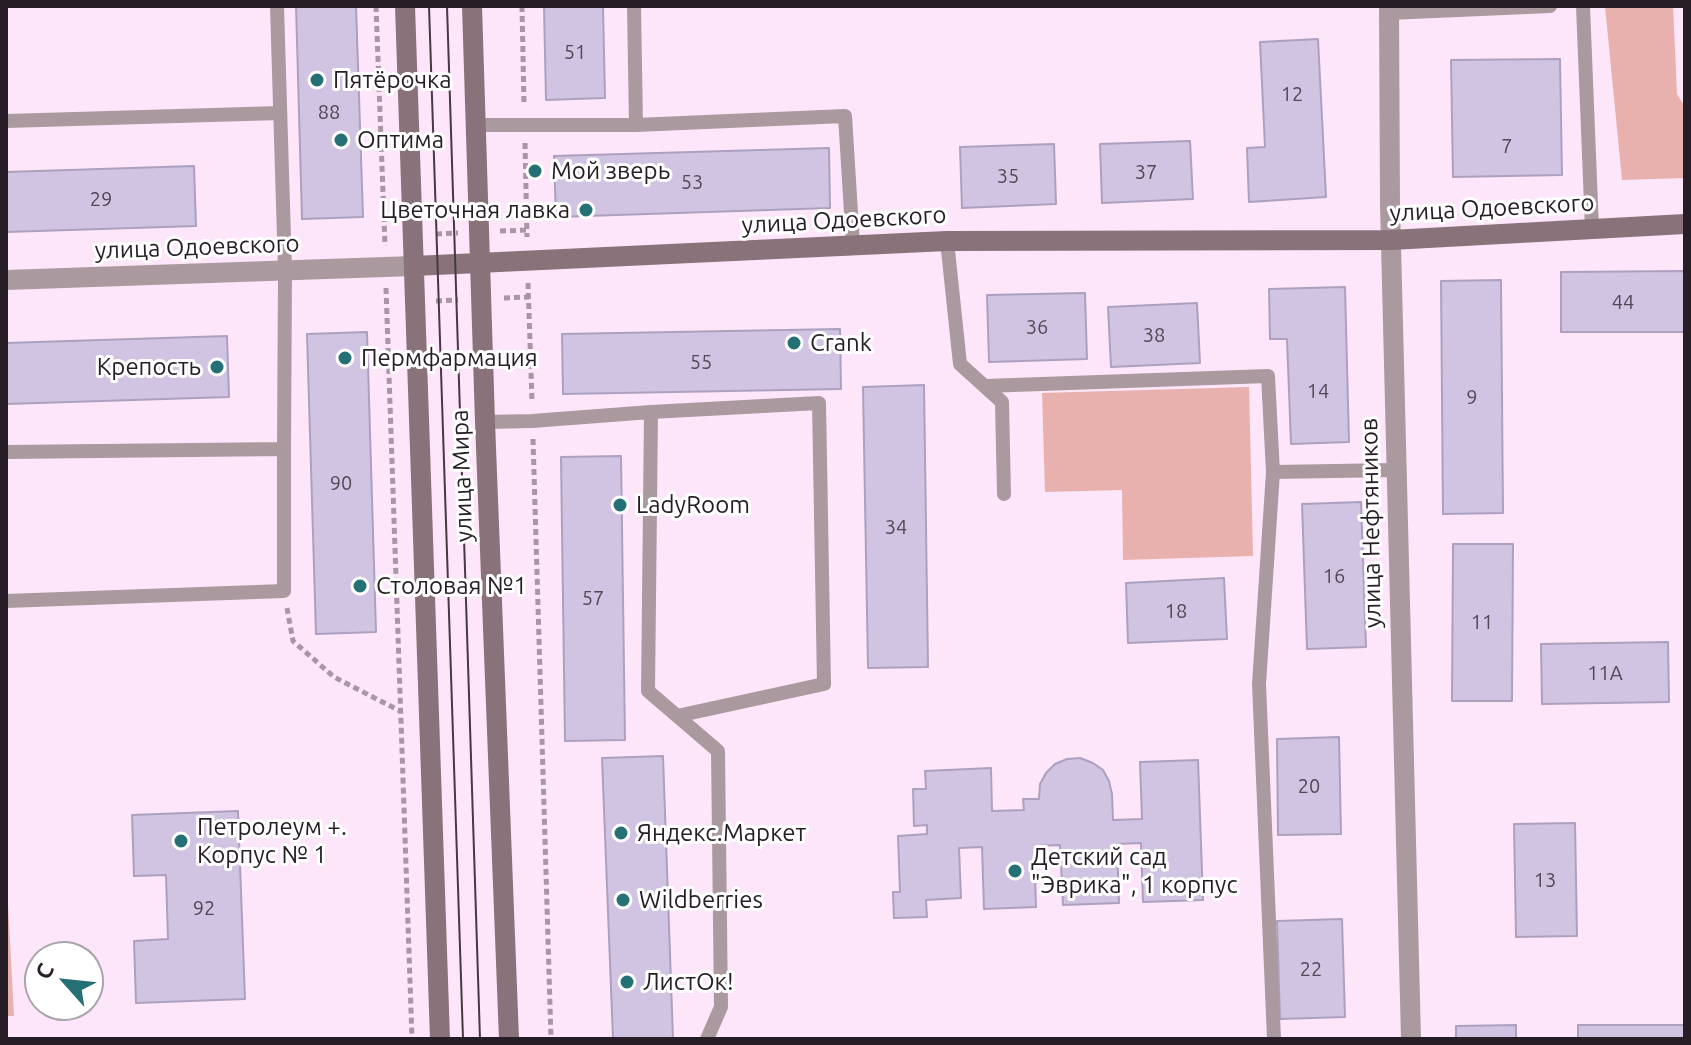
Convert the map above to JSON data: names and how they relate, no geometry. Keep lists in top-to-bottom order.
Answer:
{
  "streets": {
    "main road": ["улица Одоевского", "улица Мира"],
    "street": ["улица Нефтяников"]
  },
  "crossings": [
    ["улица Одоевского", "улица Мира"],
    ["улица Одоевского", "улица Нефтяников"]
  ],
  "places": [
    "Пятёрочка",
    "Оптима",
    "Мой зверь",
    "Цветочная лавка",
    "Crank",
    "Пермфармация",
    "Крепость",
    "LadyRoom",
    "Столовая №1",
    "Яндекс.Маркет",
    "Петролеум +. Корпус № 1",
    "Детский сад \"Эврика\", 1 корпус",
    "Wildberries",
    "ЛистОк!"
  ],
  "house_numbers": [
    "51",
    "12",
    "88",
    "7",
    "37",
    "35",
    "53",
    "29",
    "44",
    "36",
    "38",
    "55",
    "14",
    "9",
    "90",
    "34",
    "16",
    "57",
    "18",
    "11",
    "11А",
    "20",
    "13",
    "92",
    "22"
  ],
  "north": "top left"
}
